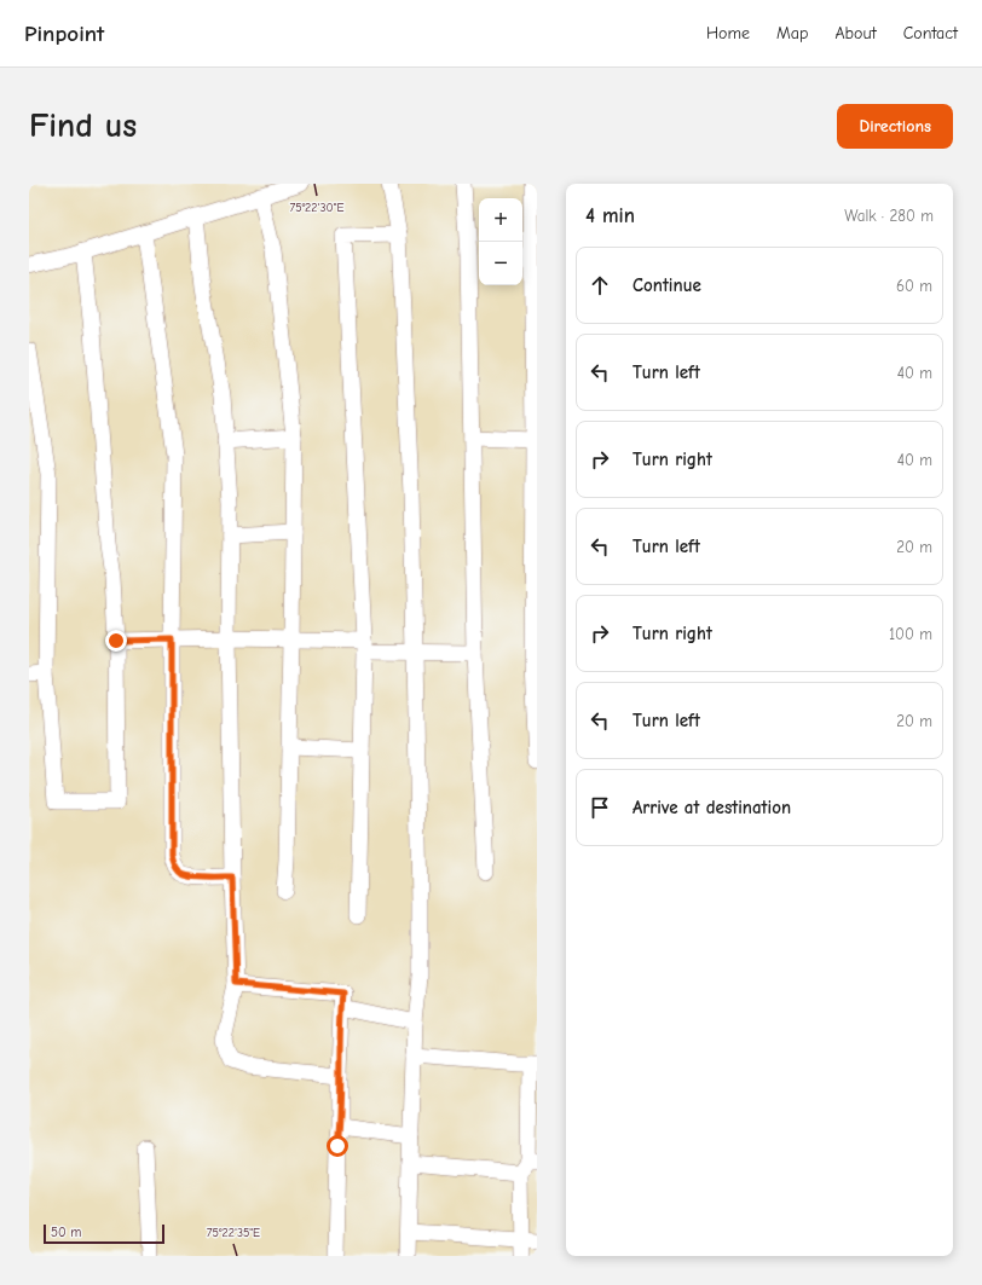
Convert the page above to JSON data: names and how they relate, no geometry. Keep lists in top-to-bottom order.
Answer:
{
  "scale_bar": "50 m",
  "page": {
    "header": "Pinpoint",
    "nav": [
      "Home",
      "Map",
      "About",
      "Contact"
    ],
    "buttons": "Directions",
    "title": "Find us",
    "heading": ["4 min", "Walk · 280 m"],
    "map_buttons": ["+", "−"],
    "list": [
      ["Continue", "60 m"],
      ["Turn left", "40 m"],
      ["Turn right", "40 m"],
      ["Turn left", "20 m"],
      ["Turn right", "100 m"],
      ["Turn left", "20 m"],
      "Arrive at destination"
    ],
    "scale": "50 m"
  },
  "coordinates": ["75°22'30\"E", "75°22'35\"E"]
}
